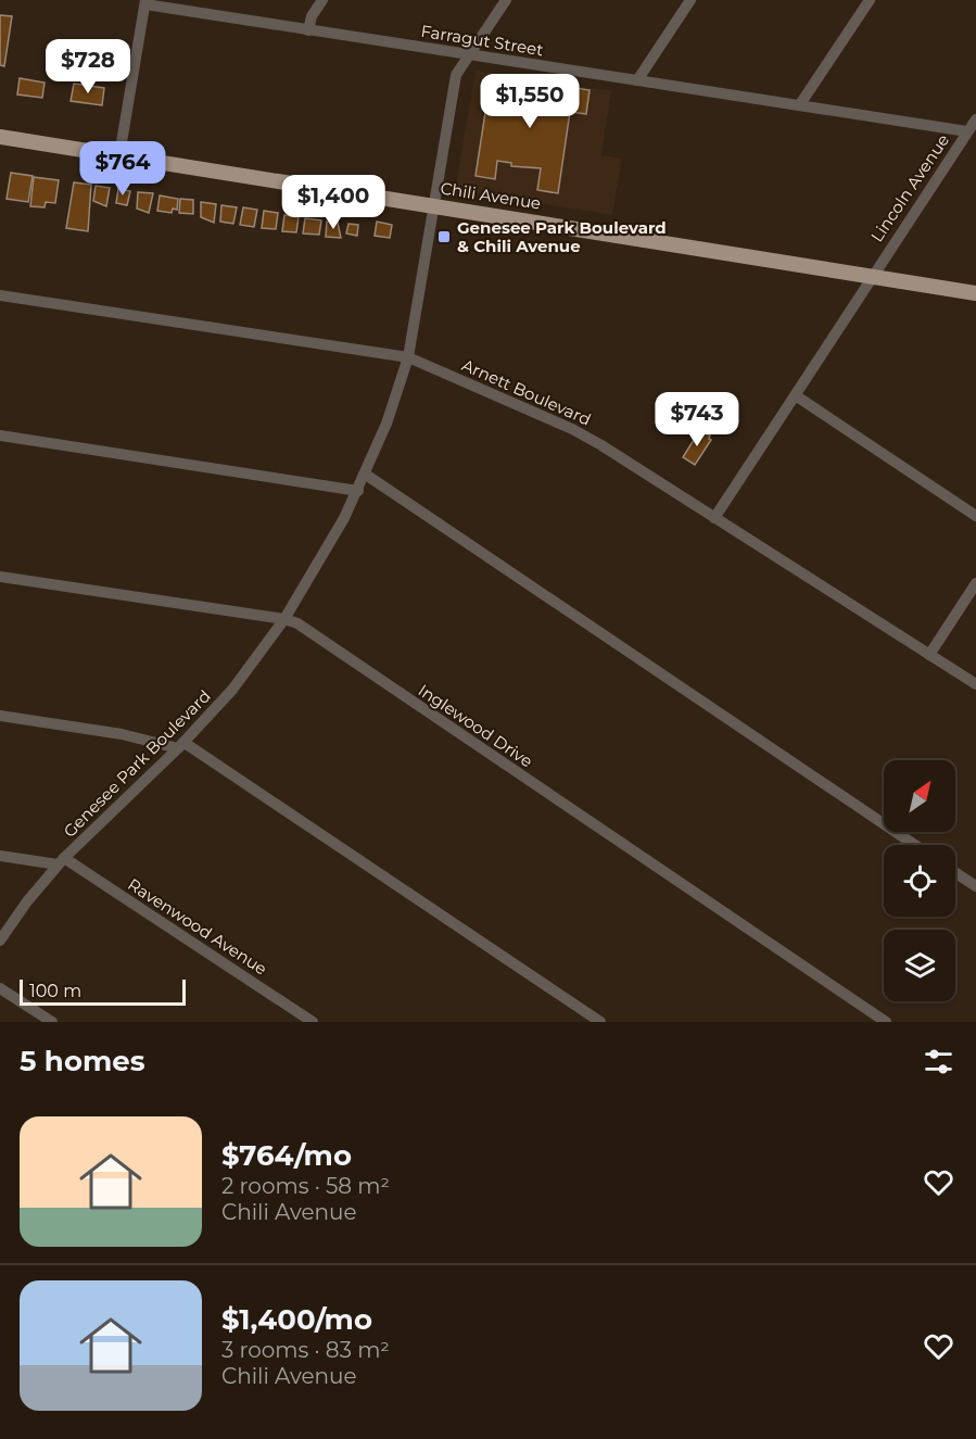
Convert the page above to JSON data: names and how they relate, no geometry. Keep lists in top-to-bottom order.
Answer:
{
  "streets": {
    "main road": ["Chili Avenue"],
    "street": [
      "Farragut Street",
      "Lincoln Avenue",
      "Arnett Boulevard",
      "Inglewood Drive",
      "Genesee Park Boulevard",
      "Ravenwood Avenue"
    ]
  },
  "crossings": [
    ["Farragut Street", "Lincoln Avenue"],
    ["Farragut Street", "Genesee Park Boulevard"],
    ["Lincoln Avenue", "Chili Avenue"],
    ["Lincoln Avenue", "Arnett Boulevard"],
    ["Chili Avenue", "Genesee Park Boulevard"],
    ["Arnett Boulevard", "Genesee Park Boulevard"],
    ["Inglewood Drive", "Genesee Park Boulevard"],
    ["Genesee Park Boulevard", "Ravenwood Avenue"]
  ],
  "places": {
    "transit": ["Genesee Park Boulevard & Chili Avenue"]
  },
  "scale_bar": "100 m",
  "north": "top right",
  "page": {
    "price": [
      "$728",
      "$1,550",
      "$764",
      "$1,400",
      "$743"
    ],
    "scale": "100 m",
    "heading": "5 homes",
    "list": [
      {
        "name": "$764/mo",
        "note": "2 rooms · 58 m² · Chili Avenue"
      },
      {
        "name": "$1,400/mo",
        "note": "3 rooms · 83 m² · Chili Avenue"
      }
    ]
  }
}
